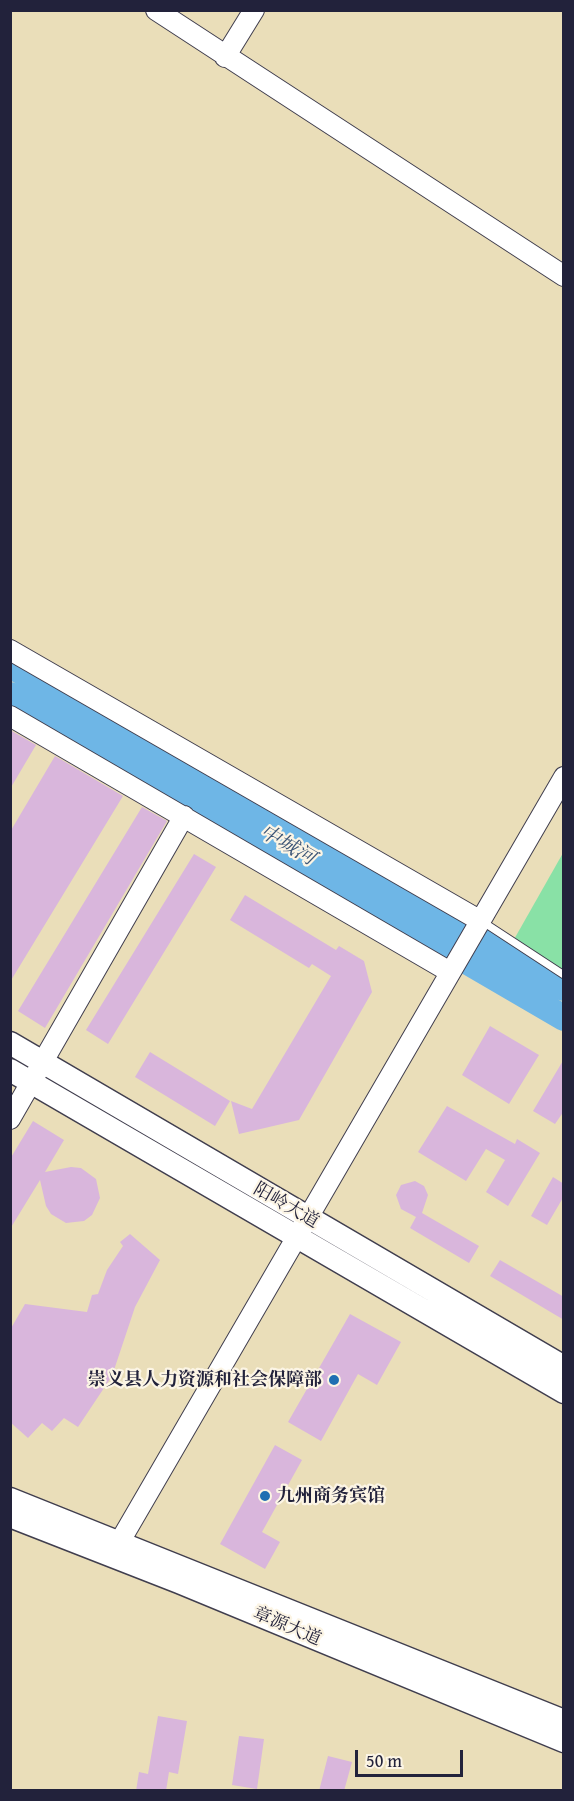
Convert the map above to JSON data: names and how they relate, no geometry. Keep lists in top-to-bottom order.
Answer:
{
  "streets": {
    "main road": ["阳岭大道", "章源大道"]
  },
  "water": ["中城河"],
  "places": ["崇义县人力资源和社会保障部", "九州商务宾馆"],
  "scale_bar": "50 m"
}
